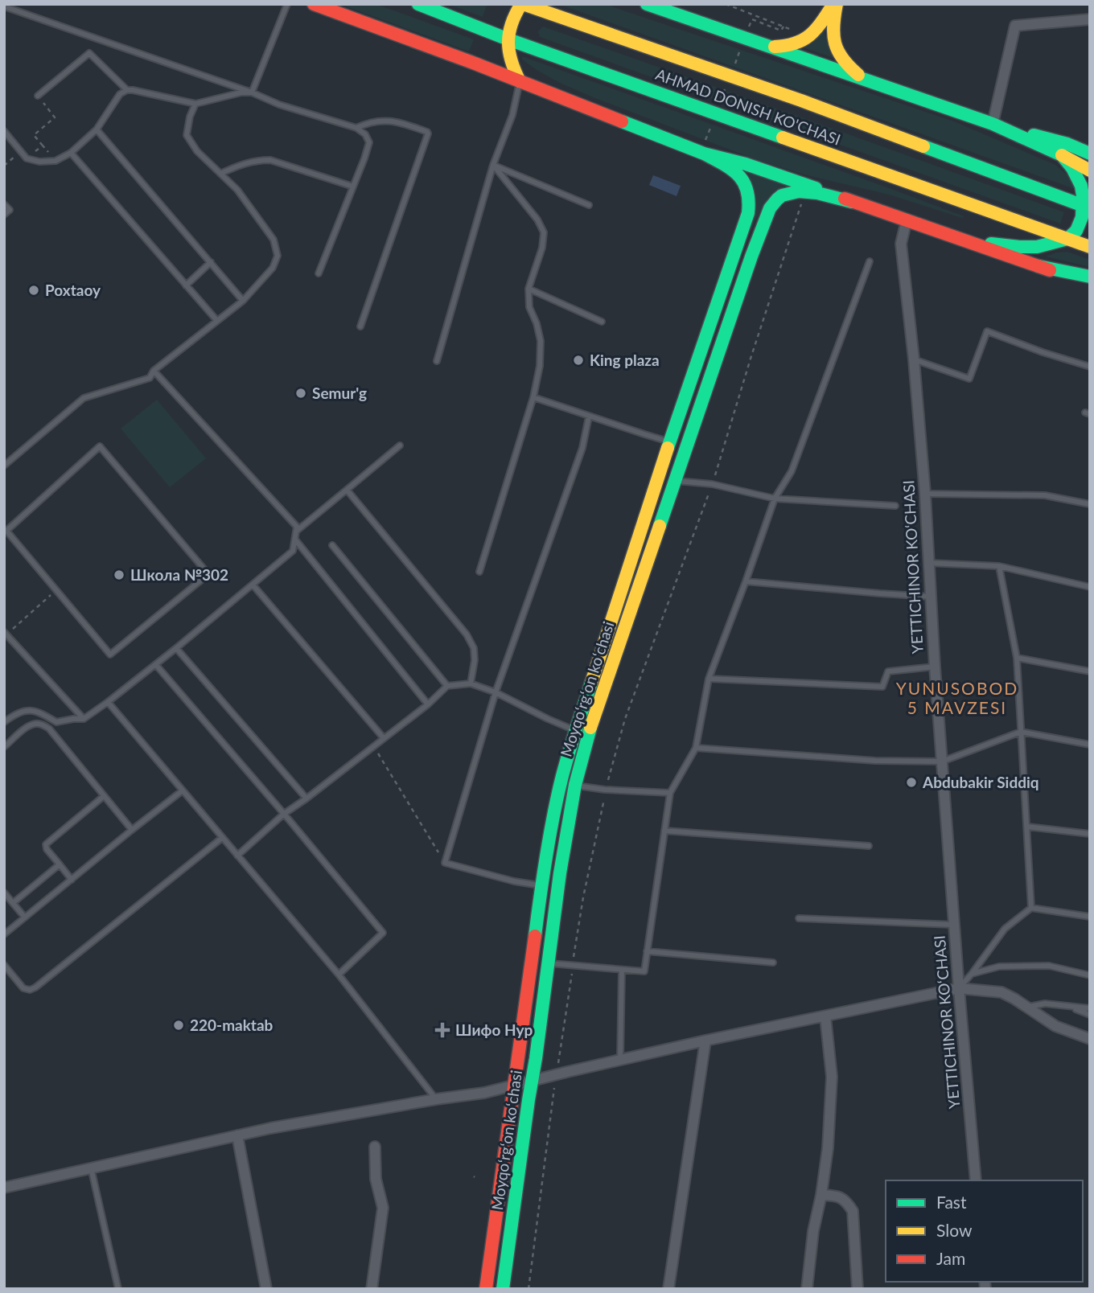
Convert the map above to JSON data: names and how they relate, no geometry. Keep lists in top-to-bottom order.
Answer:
{
  "streets": {
    "main road": ["AHMAD DONISH KO'CHASI", "Moyqoʻrgʻon koʻchasi"],
    "street": ["YETTICHINOR KO‘CHASI"]
  },
  "districts": ["YUNUSOBOD 5 MAVZESI"],
  "places": {
    "other": [
      "Poxtaoy",
      "King plaza",
      "Semur'g",
      "Школа №302",
      "Abdubakir Siddiq",
      "220-maktab"
    ],
    "health": ["Шифо Нур"]
  },
  "legend": ["Fast", "Slow", "Jam"]
}
